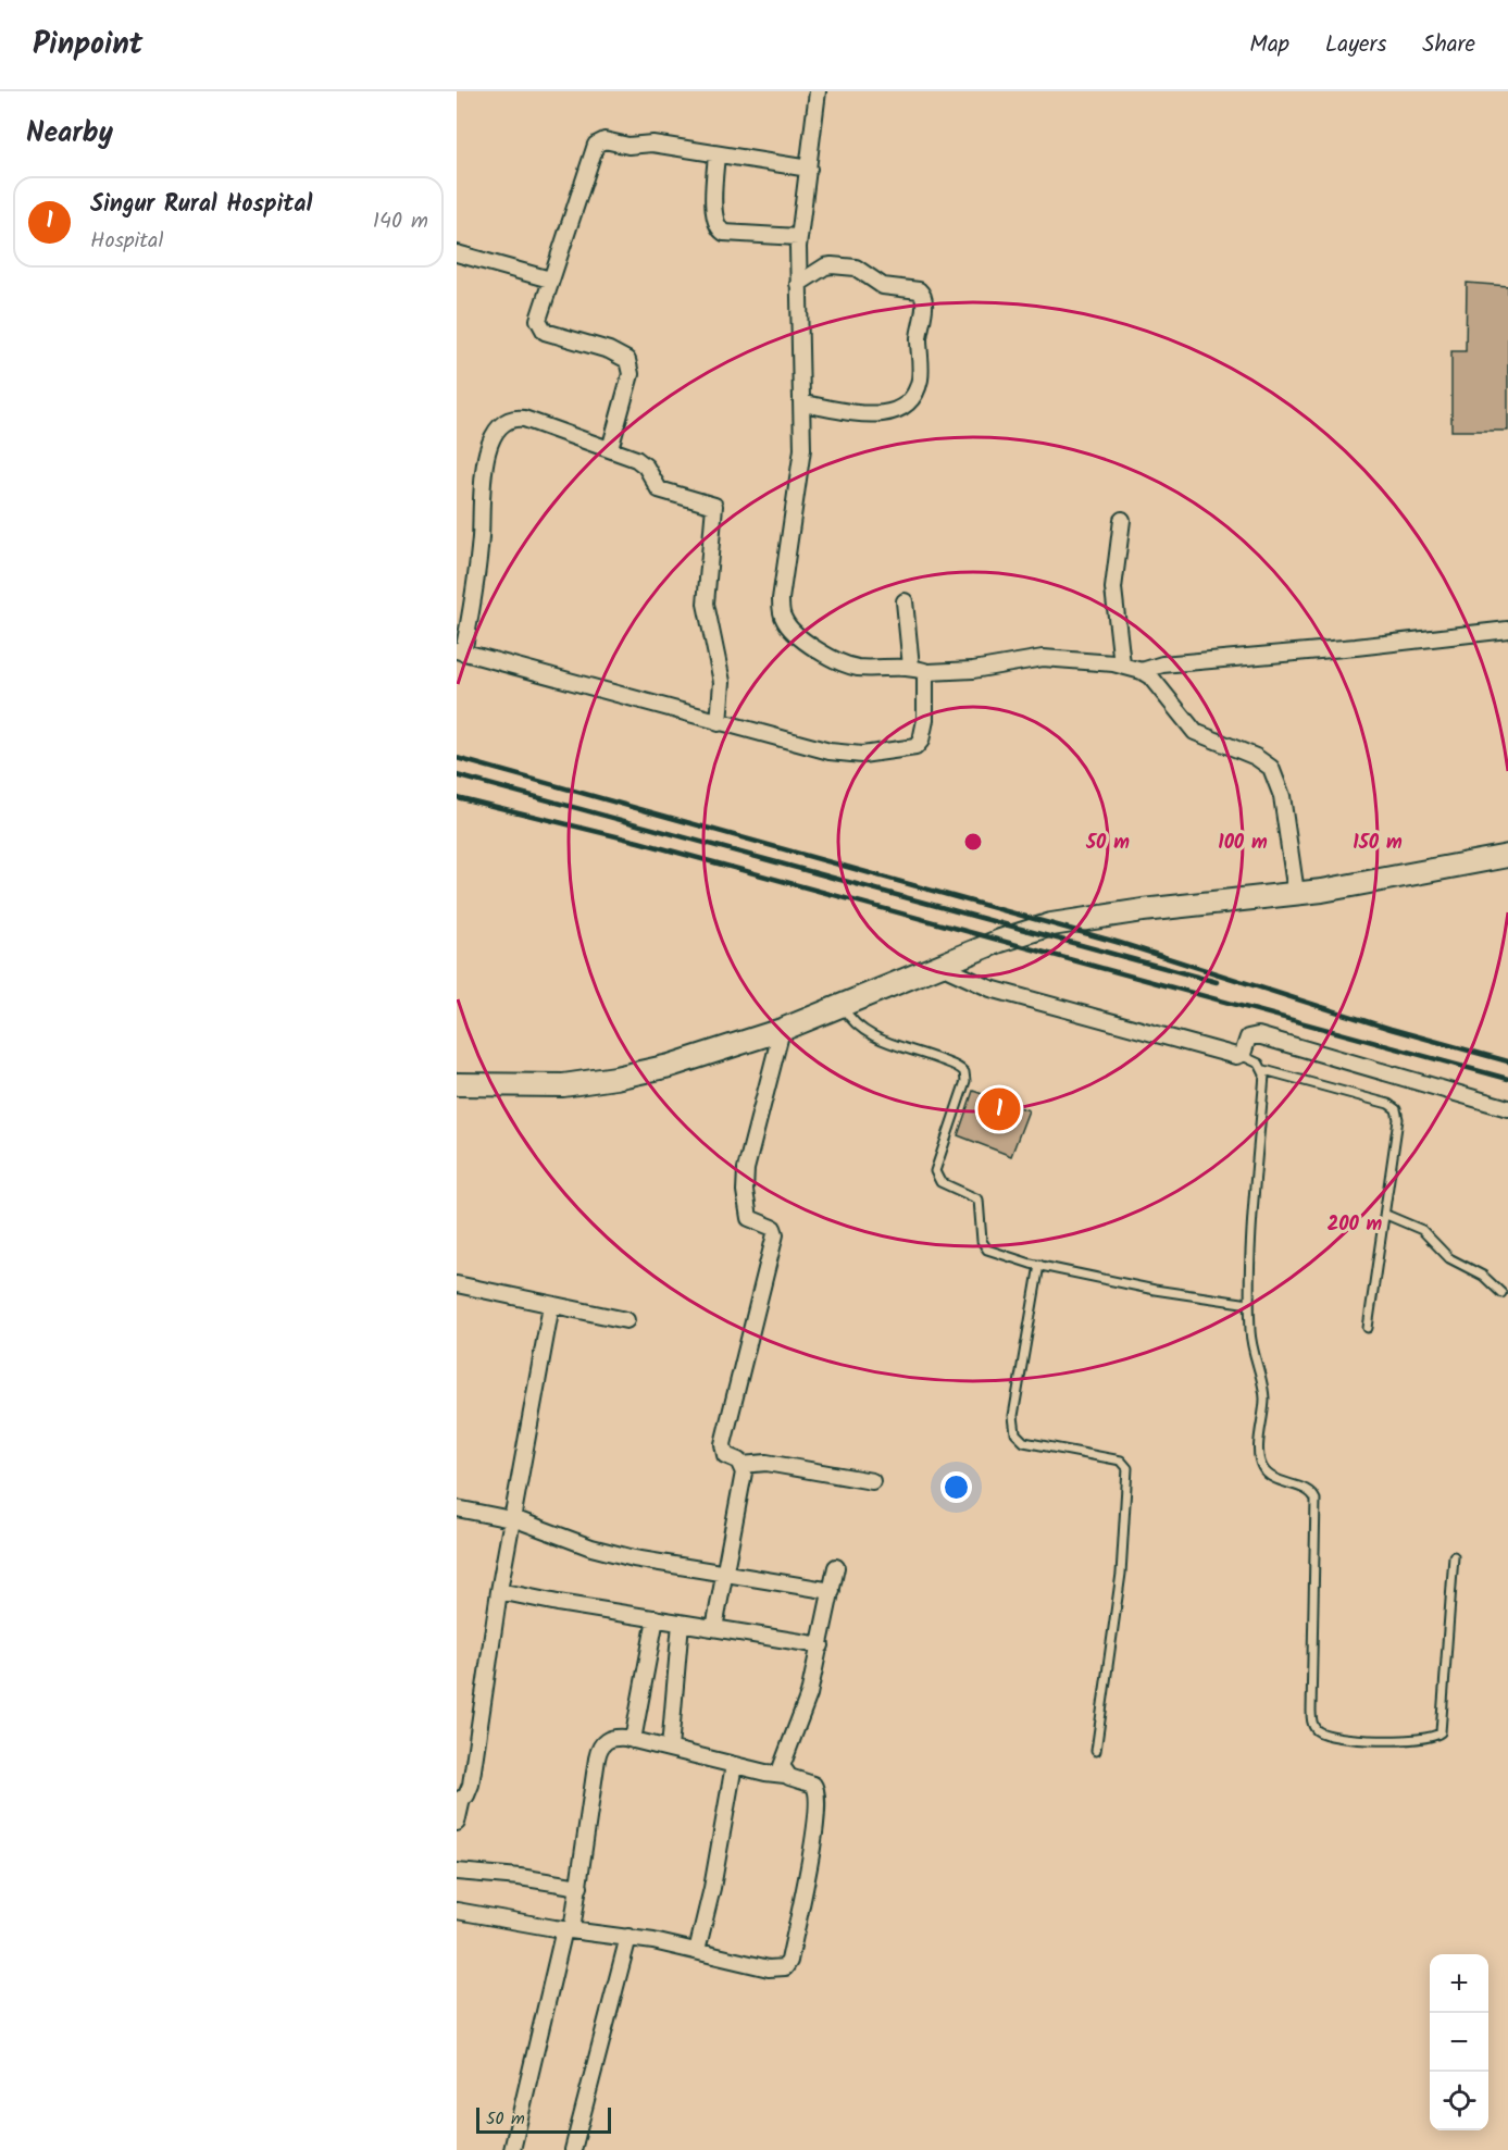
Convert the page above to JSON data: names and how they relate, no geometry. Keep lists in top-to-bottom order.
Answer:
{
  "scale_bar": "50 m",
  "page": {
    "header": "Pinpoint",
    "nav": ["Map", "Layers", "Share"],
    "heading": "Nearby",
    "list": [
      {
        "mark": "1",
        "name": "Singur Rural Hospital",
        "note": "Hospital",
        "value": "140 m"
      }
    ],
    "pins": "1",
    "map_buttons": ["+", "−"],
    "scale": "50 m"
  },
  "rings": [
    "50 m",
    "100 m",
    "150 m",
    "200 m"
  ]
}
